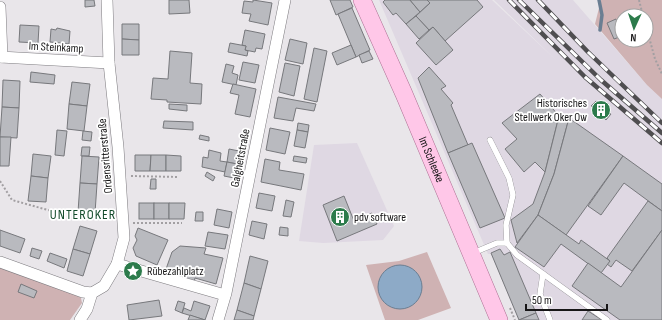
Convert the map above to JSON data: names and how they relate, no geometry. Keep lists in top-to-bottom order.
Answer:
{
  "streets": {
    "main road": ["Im Schleeke"],
    "street": ["Im Steinkamp", "Ordensritterstraße", "Galgheitstraße"]
  },
  "crossings": [
    ["Im Steinkamp", "Ordensritterstraße"]
  ],
  "districts": ["UNTEROKER"],
  "places": {
    "building": ["Historisches Stellwerk Oker Ow", "pdv software"],
    "place": ["Rübezahlplatz"]
  },
  "scale_bar": "50 m",
  "north": "bottom"
}
